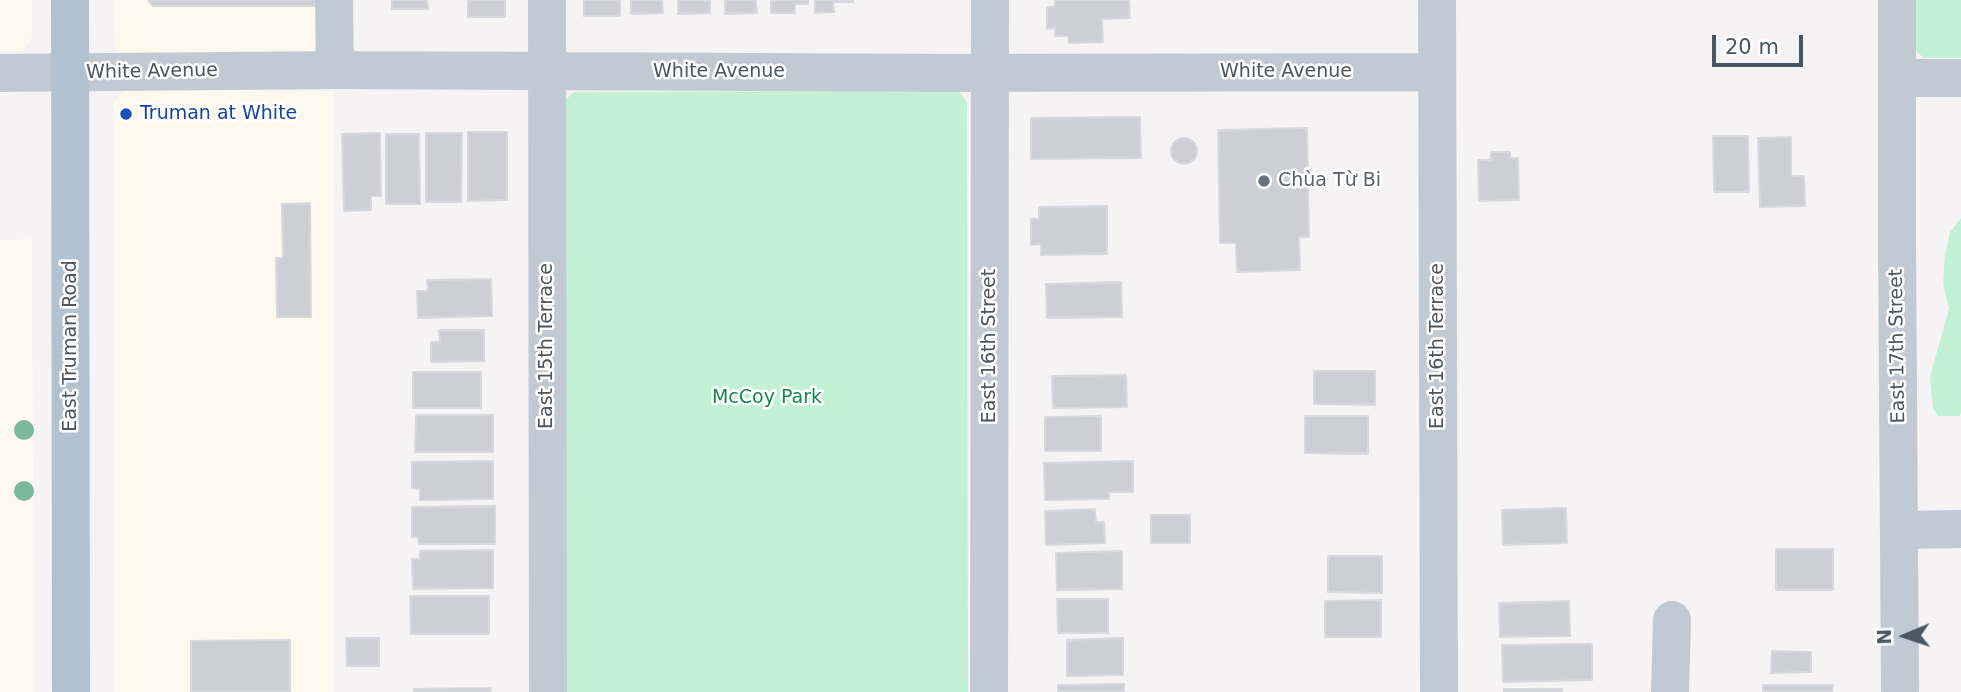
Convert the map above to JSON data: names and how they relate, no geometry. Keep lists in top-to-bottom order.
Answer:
{
  "streets": {
    "main road": ["East Truman Road"],
    "street": [
      "White Avenue",
      "East 15th Terrace",
      "East 16th Street",
      "East 16th Terrace",
      "East 17th Street"
    ]
  },
  "crossings": [
    ["White Avenue", "East Truman Road"],
    ["White Avenue", "East 15th Terrace"],
    ["White Avenue", "East 16th Street"],
    ["White Avenue", "East 16th Terrace"]
  ],
  "parks": ["McCoy Park"],
  "places": ["Truman at White", "Chùa Từ Bi"],
  "scale_bar": "20 m",
  "north": "left"
}
